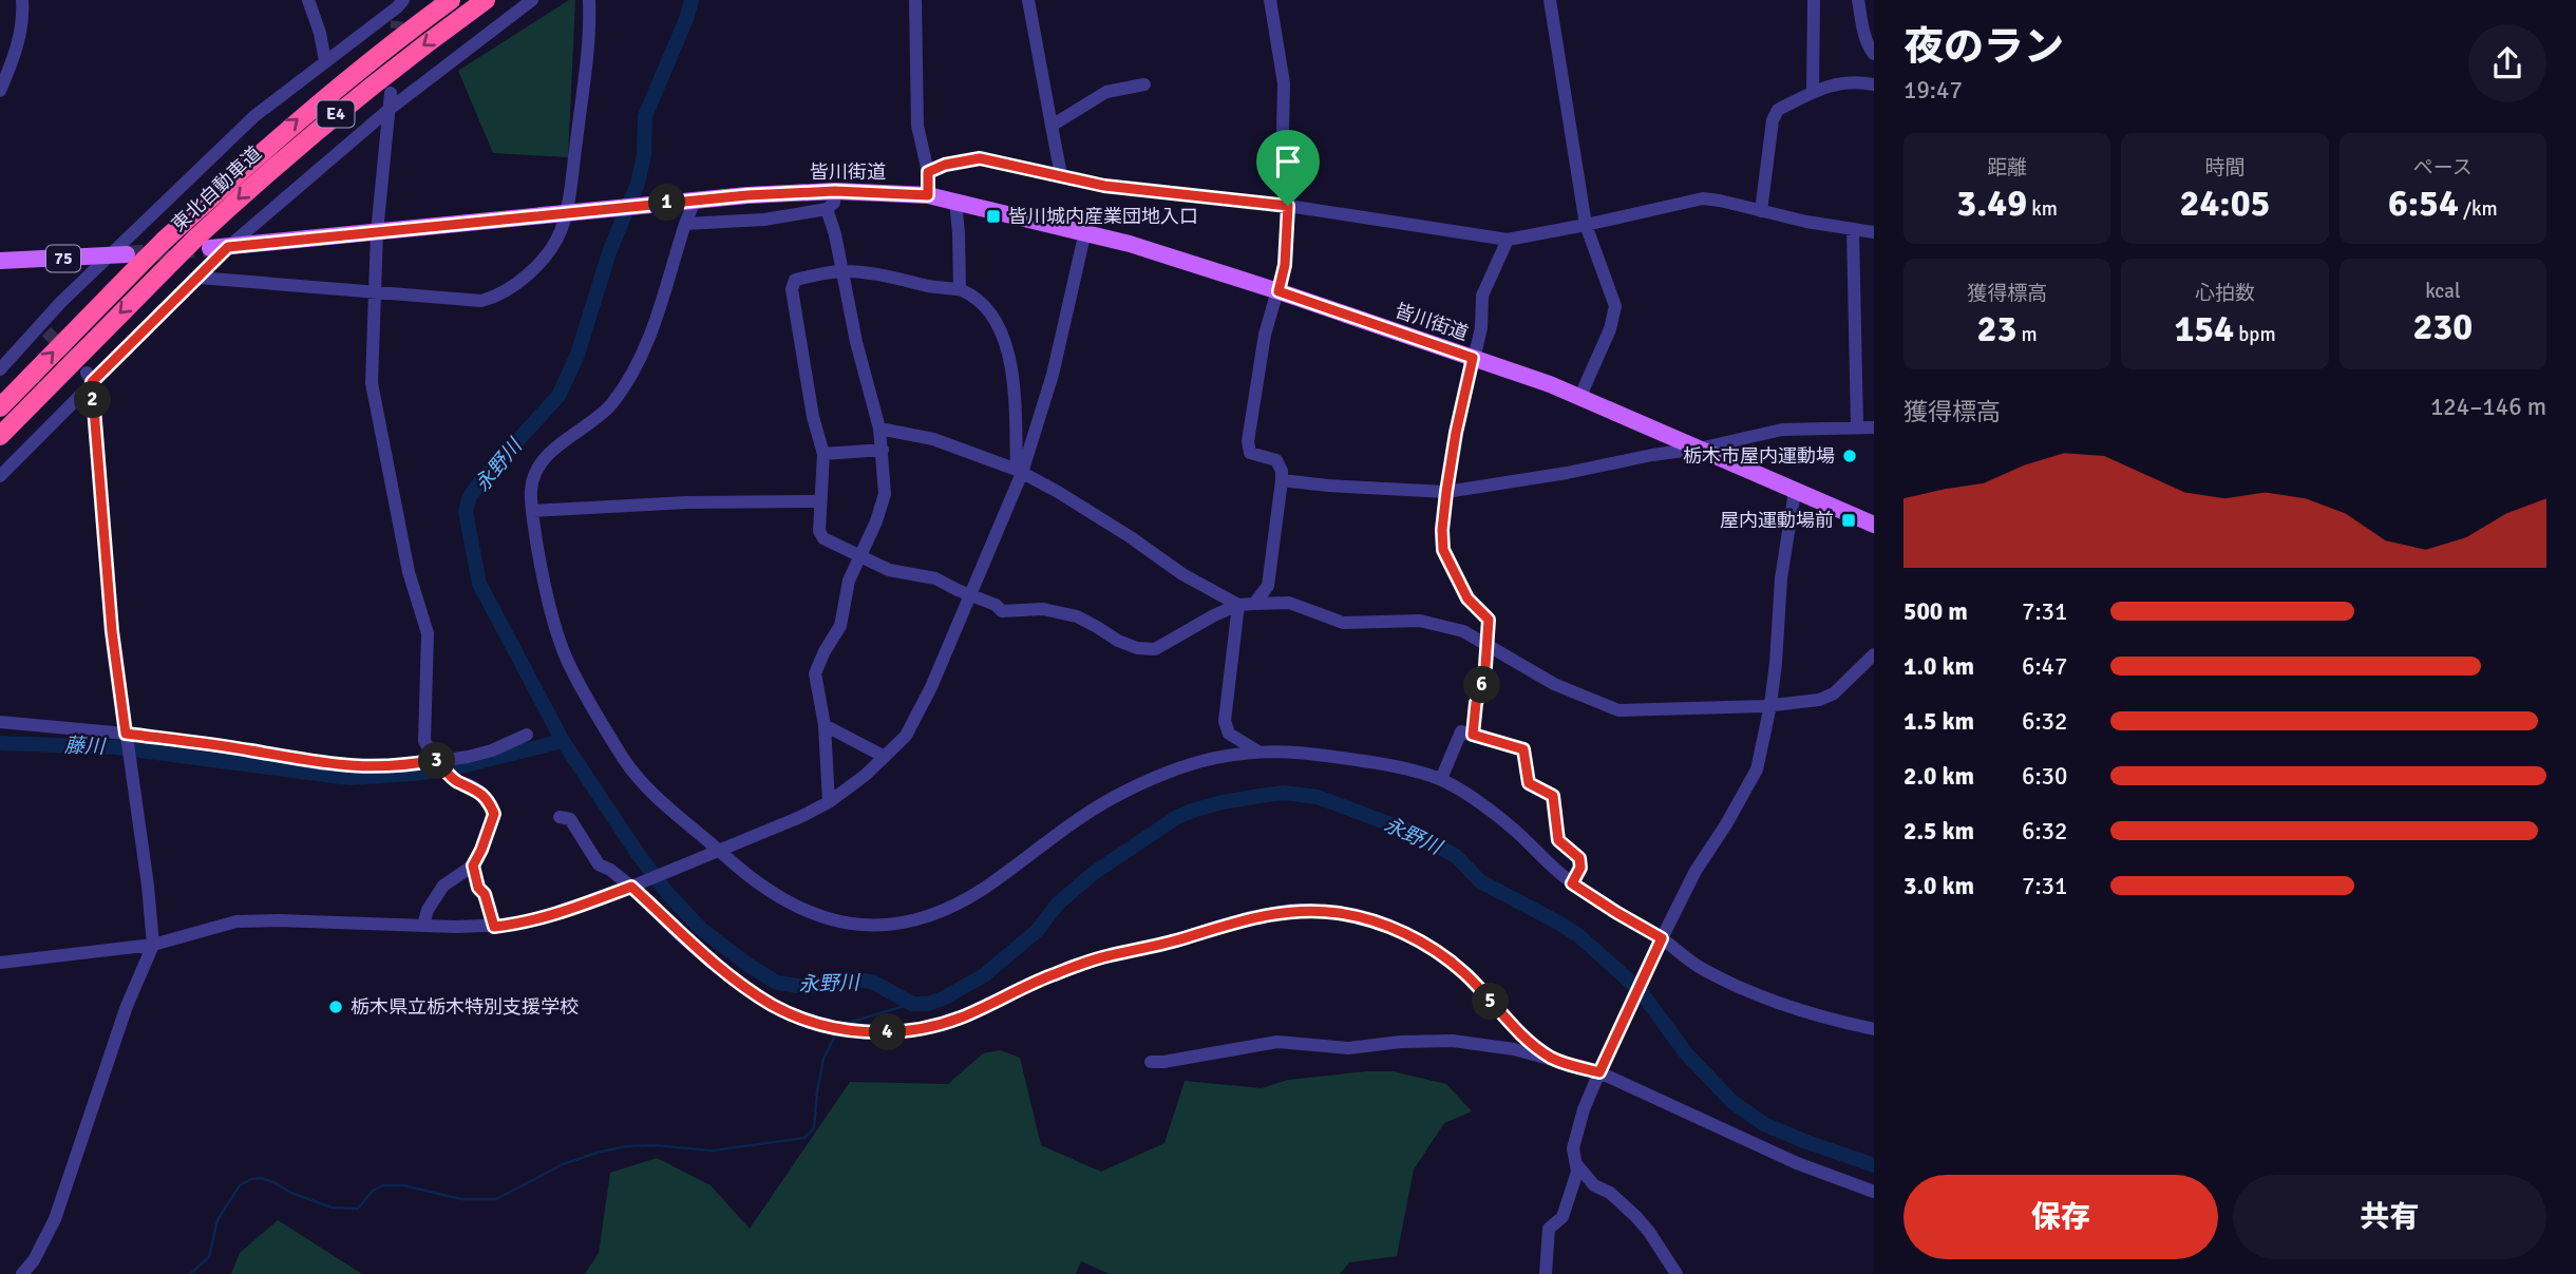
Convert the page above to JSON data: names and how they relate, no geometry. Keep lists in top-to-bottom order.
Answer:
{
  "streets": {
    "highway": ["E4", "東北自動車道"],
    "main road": ["皆川街道", "75"]
  },
  "crossings": [
    ["皆川街道", "東北自動車道"],
    ["東北自動車道", "75"]
  ],
  "water": ["永野川", "藤川"],
  "places": {
    "transit": ["皆川城内産業団地入口", "屋内運動場前"],
    "other": ["栃木市屋内運動場", "栃木県立栃木特別支援学校"]
  },
  "page": {
    "heading": ["夜のラン", "19:47"],
    "stats": [
      ["距離", "3.49 km"],
      ["時間", "24:05"],
      ["ペース", "6:54 /km"],
      ["獲得標高", "23 m"],
      ["心拍数", "154 bpm"],
      ["kcal", "230"]
    ],
    "pins": [
      "1",
      "2",
      "6",
      "3",
      "5",
      "4"
    ],
    "chart": ["獲得標高", "124–146 m"],
    "list": [
      {
        "name": "500 m",
        "note": "7:31"
      },
      {
        "name": "1.0 km",
        "note": "6:47"
      },
      {
        "name": "1.5 km",
        "note": "6:32"
      },
      {
        "name": "2.0 km",
        "note": "6:30"
      },
      {
        "name": "2.5 km",
        "note": "6:32"
      },
      {
        "name": "3.0 km",
        "note": "7:31"
      }
    ],
    "buttons": ["保存", "共有"]
  }
}
